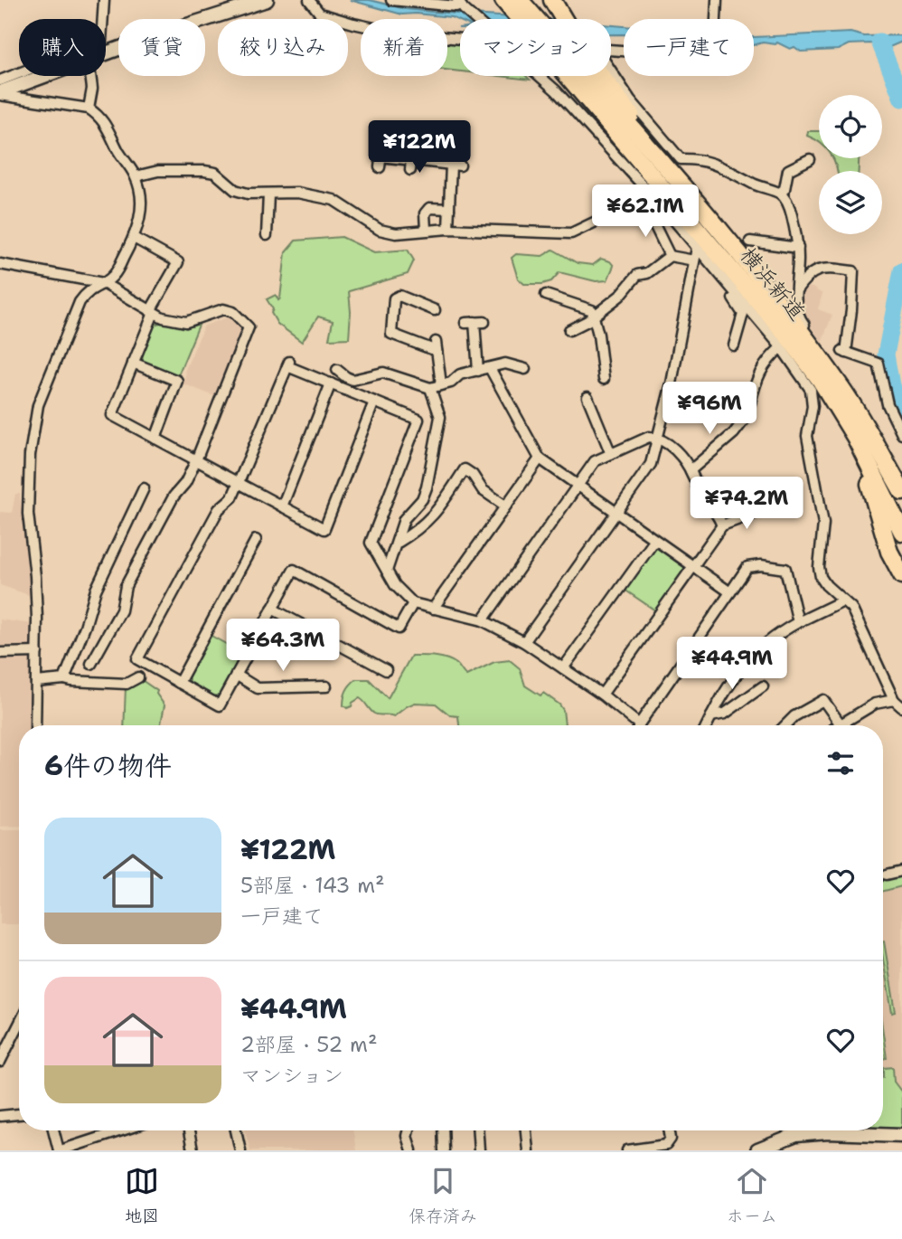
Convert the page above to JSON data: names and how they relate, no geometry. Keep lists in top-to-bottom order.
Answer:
{
  "streets": {
    "highway": ["横浜新道"]
  },
  "page": {
    "chip": [
      "購入",
      "賃貸",
      "絞り込み",
      "新着",
      "マンション",
      "一戸建て"
    ],
    "price": [
      "¥122M",
      "¥62.1M",
      "¥96M",
      "¥74.2M",
      "¥64.3M",
      "¥44.9M"
    ],
    "heading": "6件の物件",
    "list": [
      {
        "name": "¥122M",
        "note": "5部屋 · 143 m² · 一戸建て"
      },
      {
        "name": "¥44.9M",
        "note": "2部屋 · 52 m² · マンション"
      }
    ],
    "tabs": ["地図", "保存済み", "ホーム"]
  }
}
